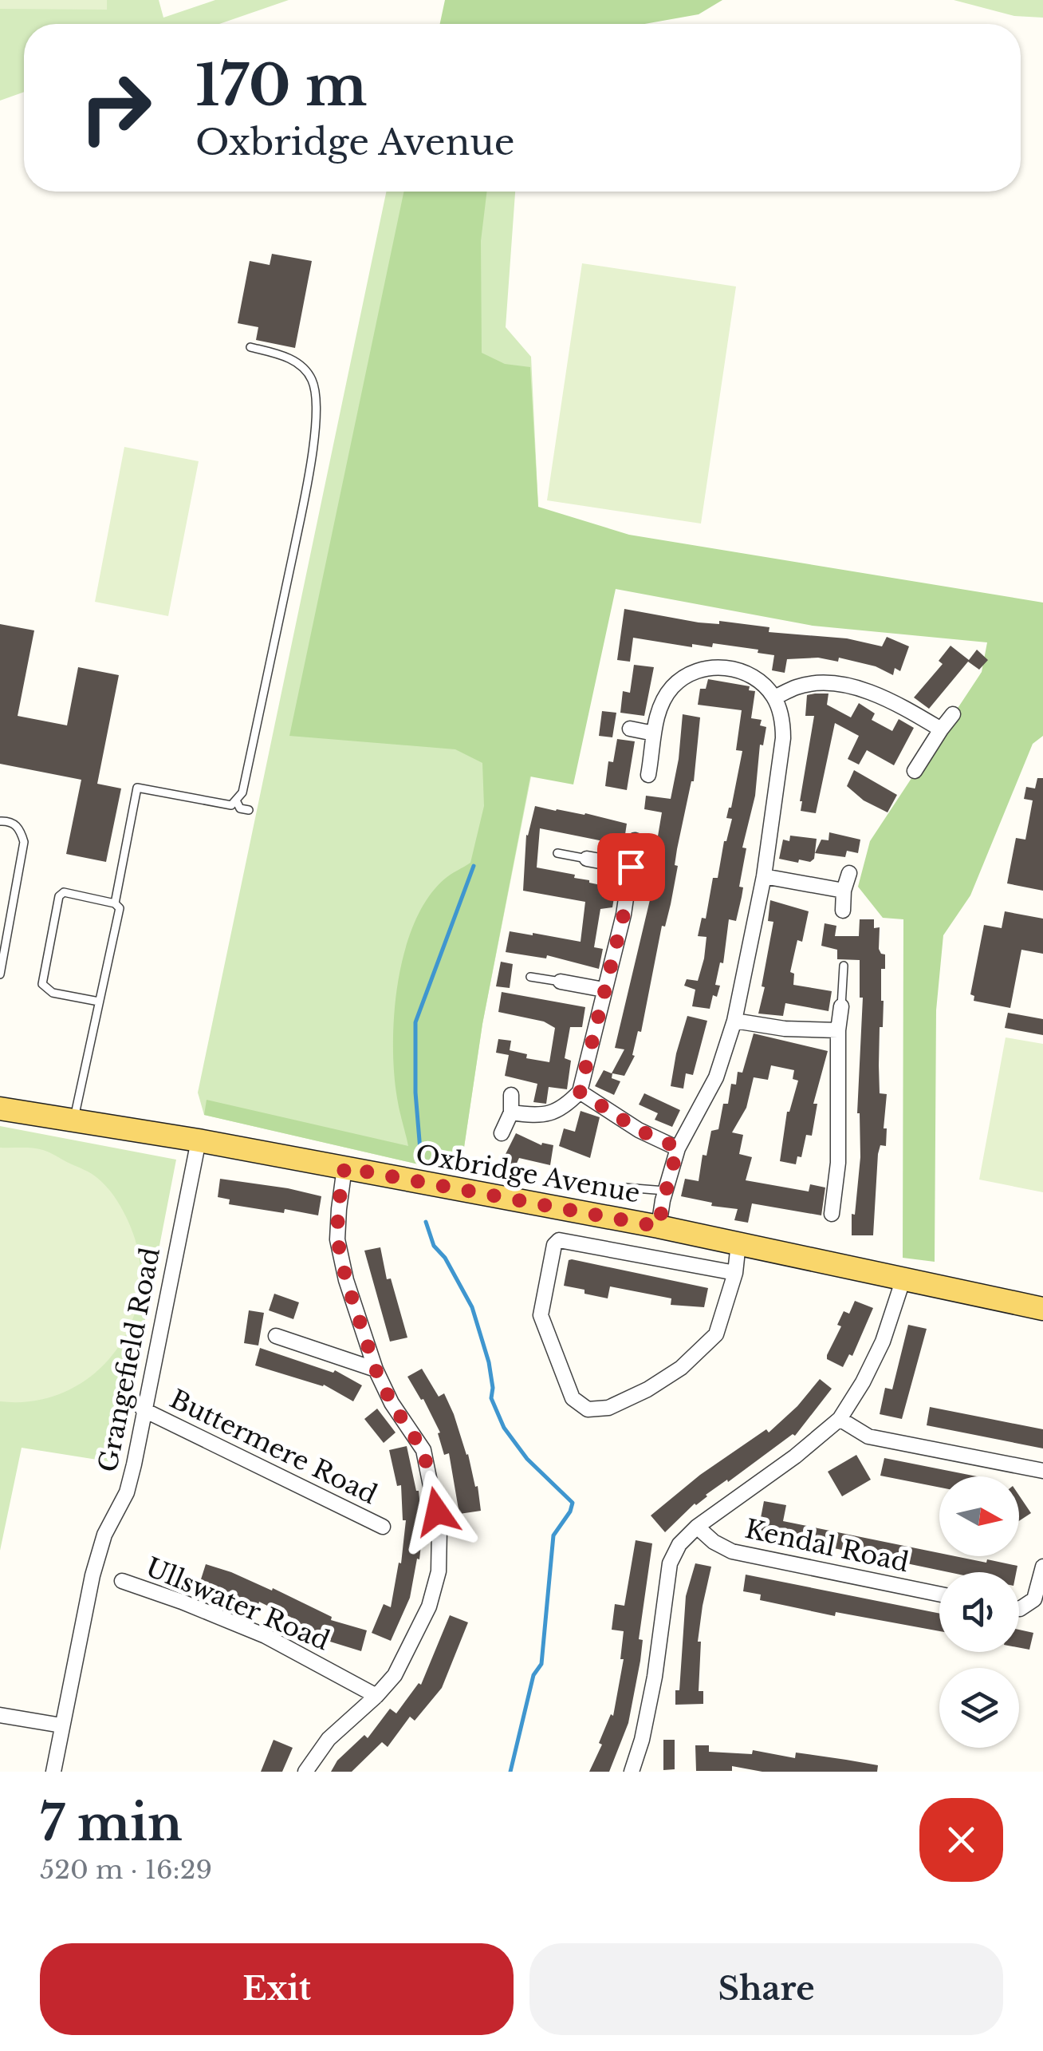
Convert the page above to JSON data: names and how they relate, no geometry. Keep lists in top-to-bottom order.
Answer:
{
  "streets": {
    "main road": ["Oxbridge Avenue"],
    "street": [
      "Grangefield Road",
      "Buttermere Road",
      "Kendal Road",
      "Ullswater Road"
    ]
  },
  "crossings": [
    ["Oxbridge Avenue", "Grangefield Road"],
    ["Grangefield Road", "Buttermere Road"]
  ],
  "north": "right",
  "page": {
    "turn": ["170 m", "Oxbridge Avenue"],
    "heading": ["7 min", "520 m · 16:29"],
    "buttons": ["Exit", "Share"]
  }
}
